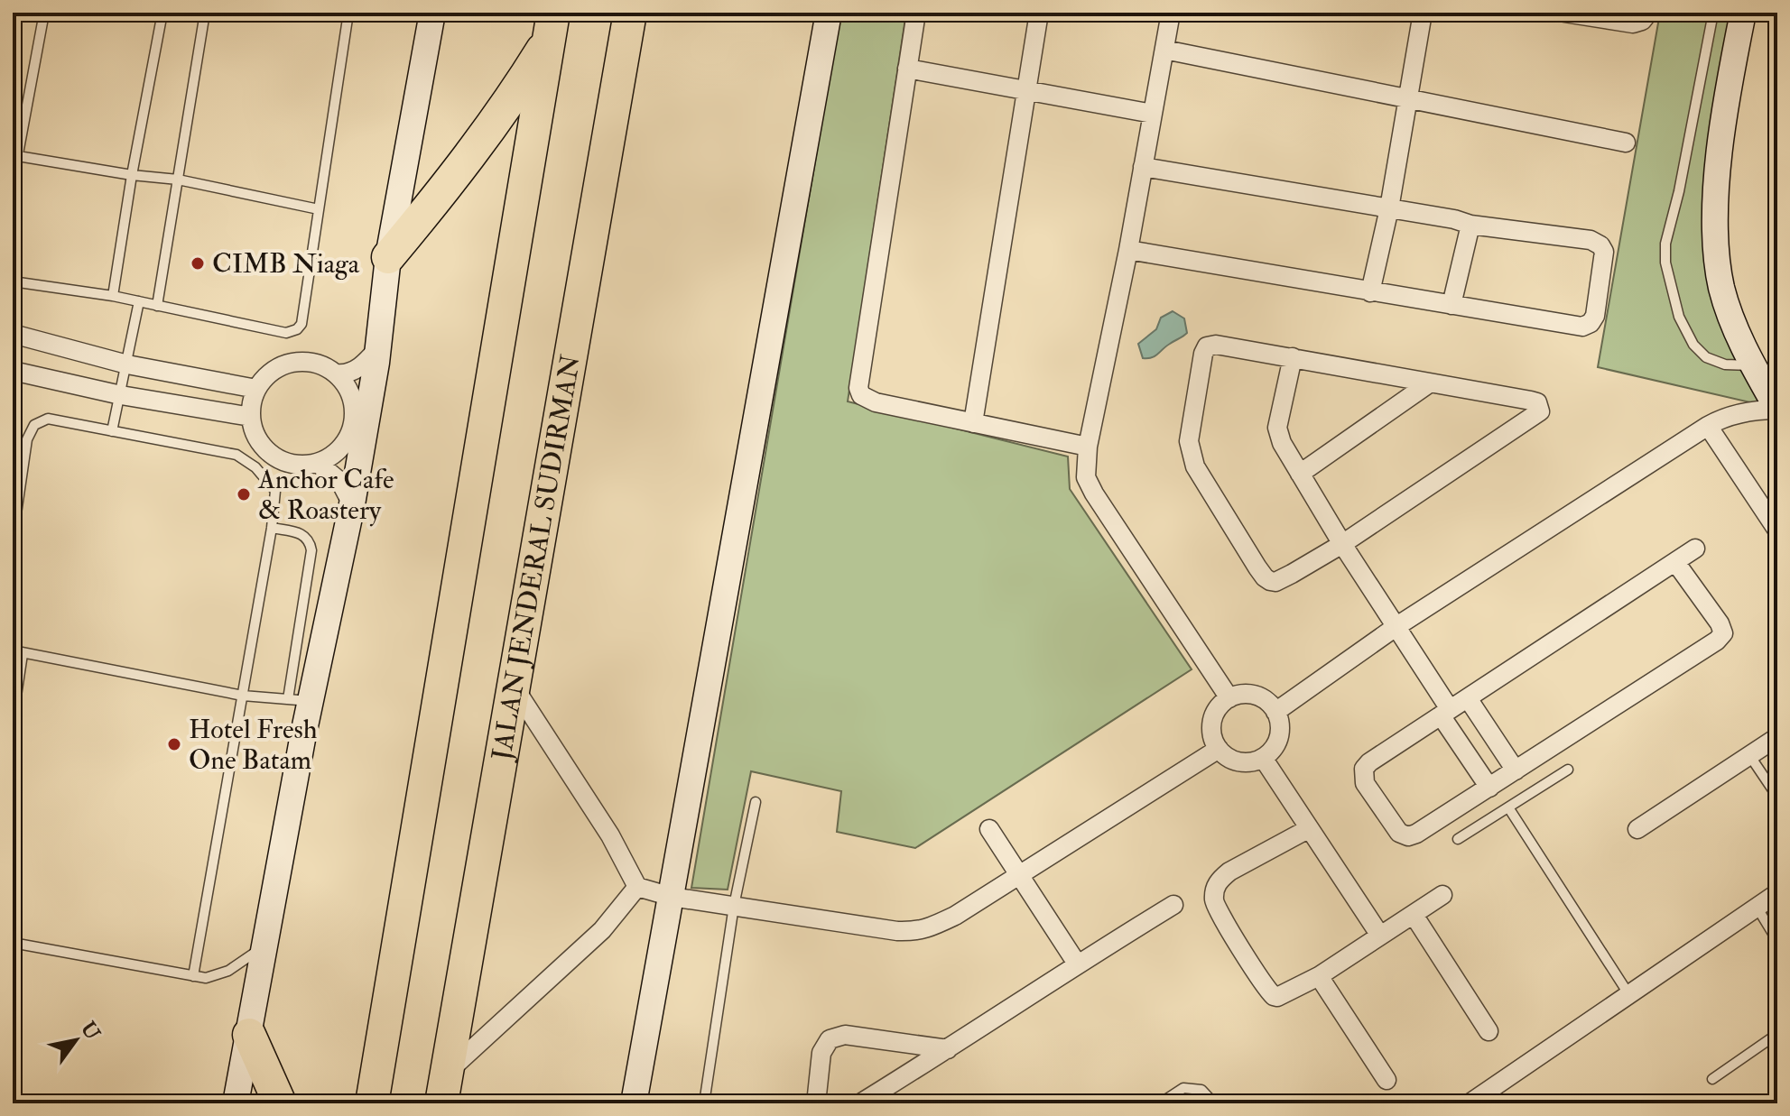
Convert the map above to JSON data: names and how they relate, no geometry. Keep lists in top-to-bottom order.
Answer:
{
  "streets": {
    "highway": ["JALAN JENDERAL SUDIRMAN"]
  },
  "places": ["CIMB Niaga", "Anchor Cafe & Roastery", "Hotel Fresh One Batam"],
  "north": "top right"
}
